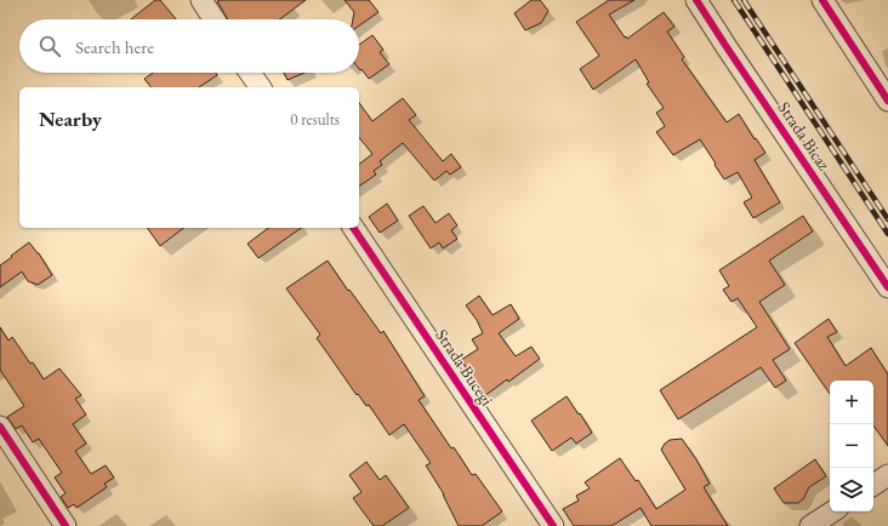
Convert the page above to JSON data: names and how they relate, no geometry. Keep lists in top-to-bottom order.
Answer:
{
  "streets": {
    "street": ["Strada Bicaz", "Strada Bucegi"]
  },
  "page": {
    "search": "Search here",
    "heading": ["Nearby", "0 results"],
    "map_buttons": ["+", "−"]
  }
}
